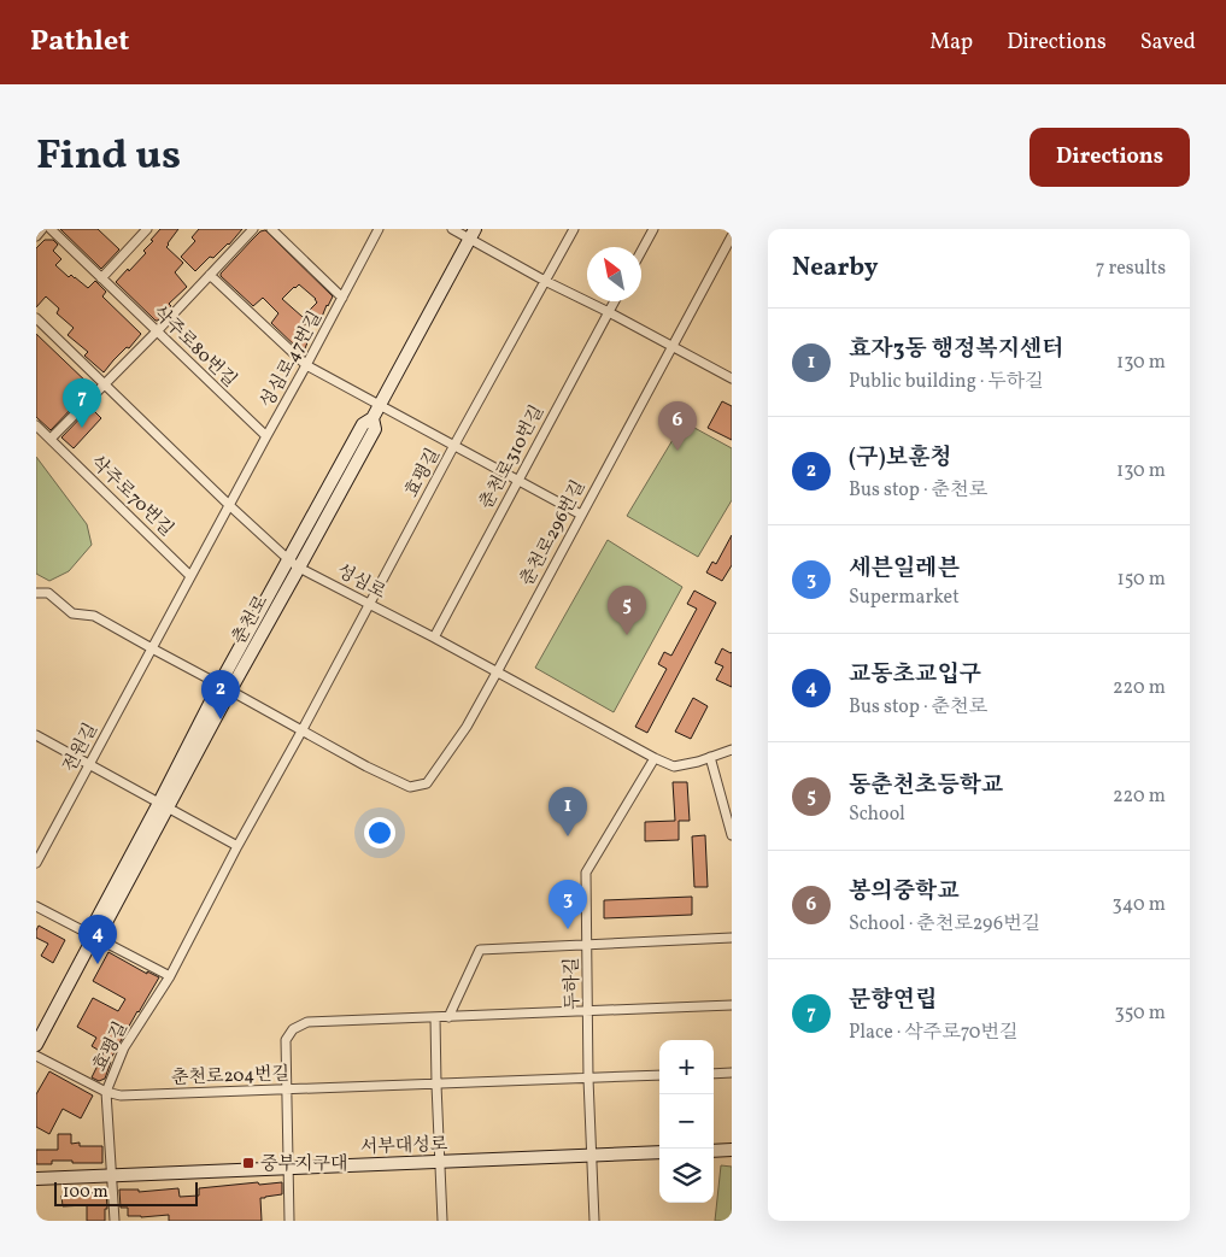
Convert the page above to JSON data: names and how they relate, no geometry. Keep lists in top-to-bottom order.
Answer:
{
  "streets": {
    "street": [
      "삭주로80번길",
      "성심로47번길",
      "춘천로310번길",
      "효평길",
      "삭주로70번길",
      "춘천로296번길",
      "성심로",
      "춘천로",
      "전원길",
      "두하길",
      "춘천로204번길",
      "서부대성로"
    ]
  },
  "crossings": [
    ["삭주로80번길", "성심로47번길"],
    ["성심로47번길", "성심로"],
    ["성심로47번길", "전원길"],
    ["춘천로310번길", "성심로"],
    ["효평길", "춘천로296번길"],
    ["효평길", "성심로"],
    ["효평길", "춘천로204번길"],
    ["효평길", "서부대성로"],
    ["삭주로70번길", "전원길"],
    ["춘천로296번길", "성심로"],
    ["성심로", "춘천로"],
    ["성심로", "전원길"],
    ["성심로", "두하길"],
    ["두하길", "춘천로204번길"],
    ["두하길", "서부대성로"]
  ],
  "places": {
    "transit": ["중부지구대"]
  },
  "scale_bar": "100 m",
  "north": "top left",
  "page": {
    "header": "Pathlet",
    "nav": ["Map", "Directions", "Saved"],
    "title": "Find us",
    "buttons": "Directions",
    "heading": ["Nearby", "7 results"],
    "list": [
      {
        "mark": "1",
        "name": "효자3동 행정복지센터",
        "note": "Public building · 두하길",
        "value": "130 m"
      },
      {
        "mark": "2",
        "name": "(구)보훈청",
        "note": "Bus stop · 춘천로",
        "value": "130 m"
      },
      {
        "mark": "3",
        "name": "세븐일레븐",
        "note": "Supermarket",
        "value": "150 m"
      },
      {
        "mark": "4",
        "name": "교동초교입구",
        "note": "Bus stop · 춘천로",
        "value": "220 m"
      },
      {
        "mark": "5",
        "name": "동춘천초등학교",
        "note": "School",
        "value": "220 m"
      },
      {
        "mark": "6",
        "name": "봉의중학교",
        "note": "School · 춘천로296번길",
        "value": "340 m"
      },
      {
        "mark": "7",
        "name": "문향연립",
        "note": "Place · 삭주로70번길",
        "value": "350 m"
      }
    ],
    "pins": [
      "7",
      "6",
      "5",
      "2",
      "1",
      "3",
      "4"
    ],
    "map_buttons": ["+", "−"],
    "scale": "100 m"
  }
}
